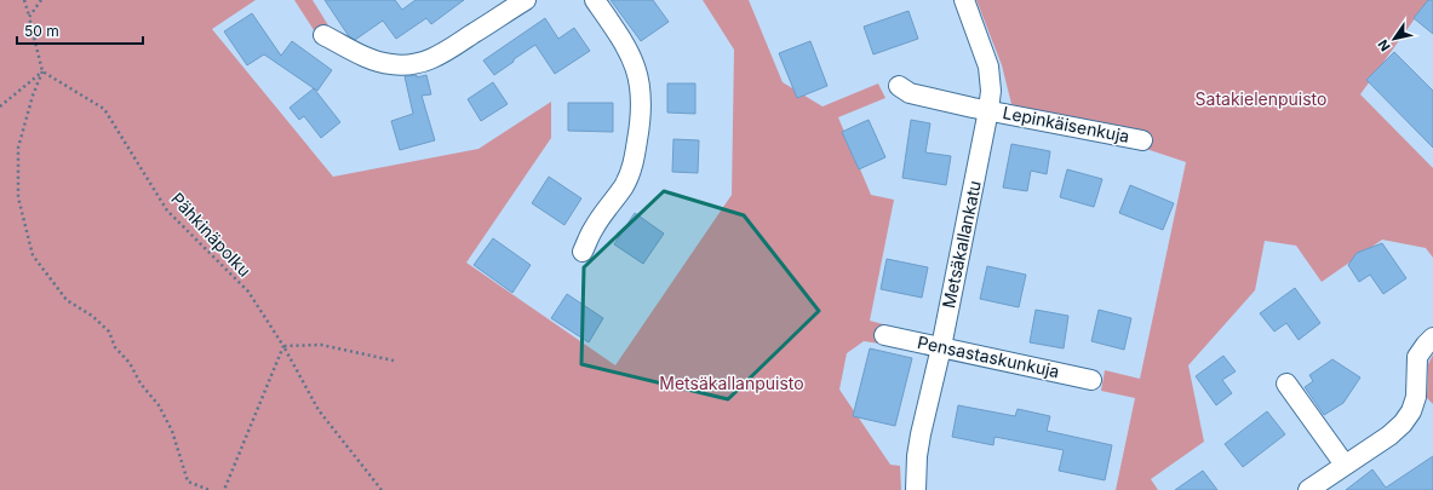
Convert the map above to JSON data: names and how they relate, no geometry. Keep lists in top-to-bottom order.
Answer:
{
  "streets": {
    "street": ["Lepinkäisenkuja", "Metsäkallankatu", "Pensastaskunkuja"],
    "path": ["Pähkinäpolku"]
  },
  "crossings": [
    ["Lepinkäisenkuja", "Metsäkallankatu"],
    ["Metsäkallankatu", "Pensastaskunkuja"]
  ],
  "parks": ["Satakielenpuisto", "Metsäkallanpuisto"],
  "scale_bar": "50 m",
  "north": "bottom left"
}
